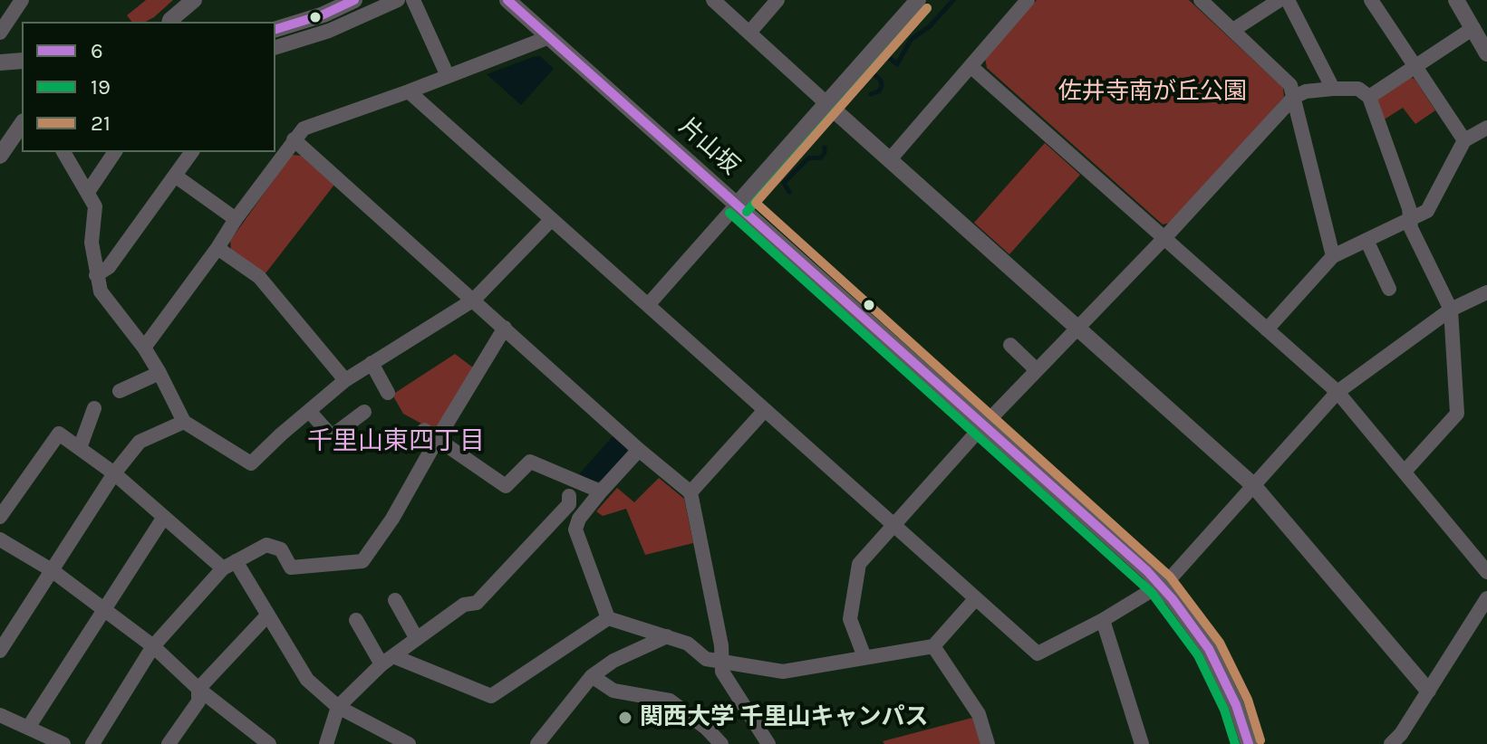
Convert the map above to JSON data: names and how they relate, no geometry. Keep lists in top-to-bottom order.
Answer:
{
  "streets": {
    "street": ["片山坂"]
  },
  "districts": ["千里山東四丁目"],
  "parks": ["佐井寺南が丘公園"],
  "places": ["関西大学 千里山キャンパス"],
  "lines": ["transit line 6", "transit line 19", "transit line 21"],
  "legend": ["6", "19", "21"]
}
